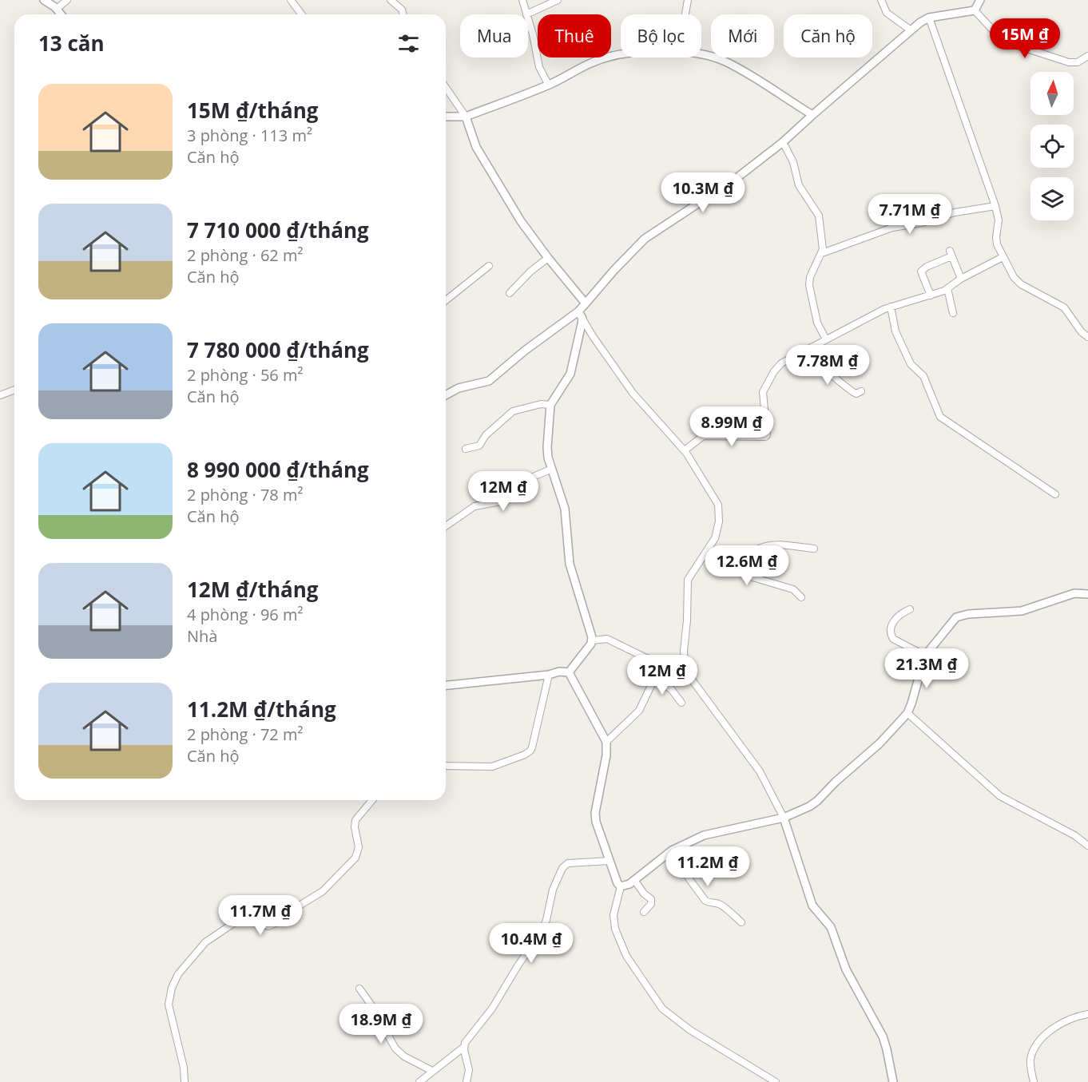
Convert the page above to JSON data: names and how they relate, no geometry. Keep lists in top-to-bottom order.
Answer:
{
  "north": "top",
  "page": {
    "chip": [
      "Mua",
      "Thuê",
      "Bộ lọc",
      "Mới",
      "Căn hộ"
    ],
    "heading": "13 căn",
    "price": [
      "15M ₫",
      "10.3M ₫",
      "7.71M ₫",
      "7.78M ₫",
      "8.99M ₫",
      "12M ₫",
      "12.6M ₫",
      "21.3M ₫",
      "12M ₫",
      "11.2M ₫",
      "11.7M ₫",
      "10.4M ₫",
      "18.9M ₫"
    ],
    "list": [
      {
        "name": "15M ₫/tháng",
        "note": "3 phòng · 113 m² · Căn hộ"
      },
      {
        "name": "7 710 000 ₫/tháng",
        "note": "2 phòng · 62 m² · Căn hộ"
      },
      {
        "name": "7 780 000 ₫/tháng",
        "note": "2 phòng · 56 m² · Căn hộ"
      },
      {
        "name": "8 990 000 ₫/tháng",
        "note": "2 phòng · 78 m² · Căn hộ"
      },
      {
        "name": "12M ₫/tháng",
        "note": "4 phòng · 96 m² · Nhà"
      },
      {
        "name": "11.2M ₫/tháng",
        "note": "2 phòng · 72 m² · Căn hộ"
      }
    ]
  }
}
